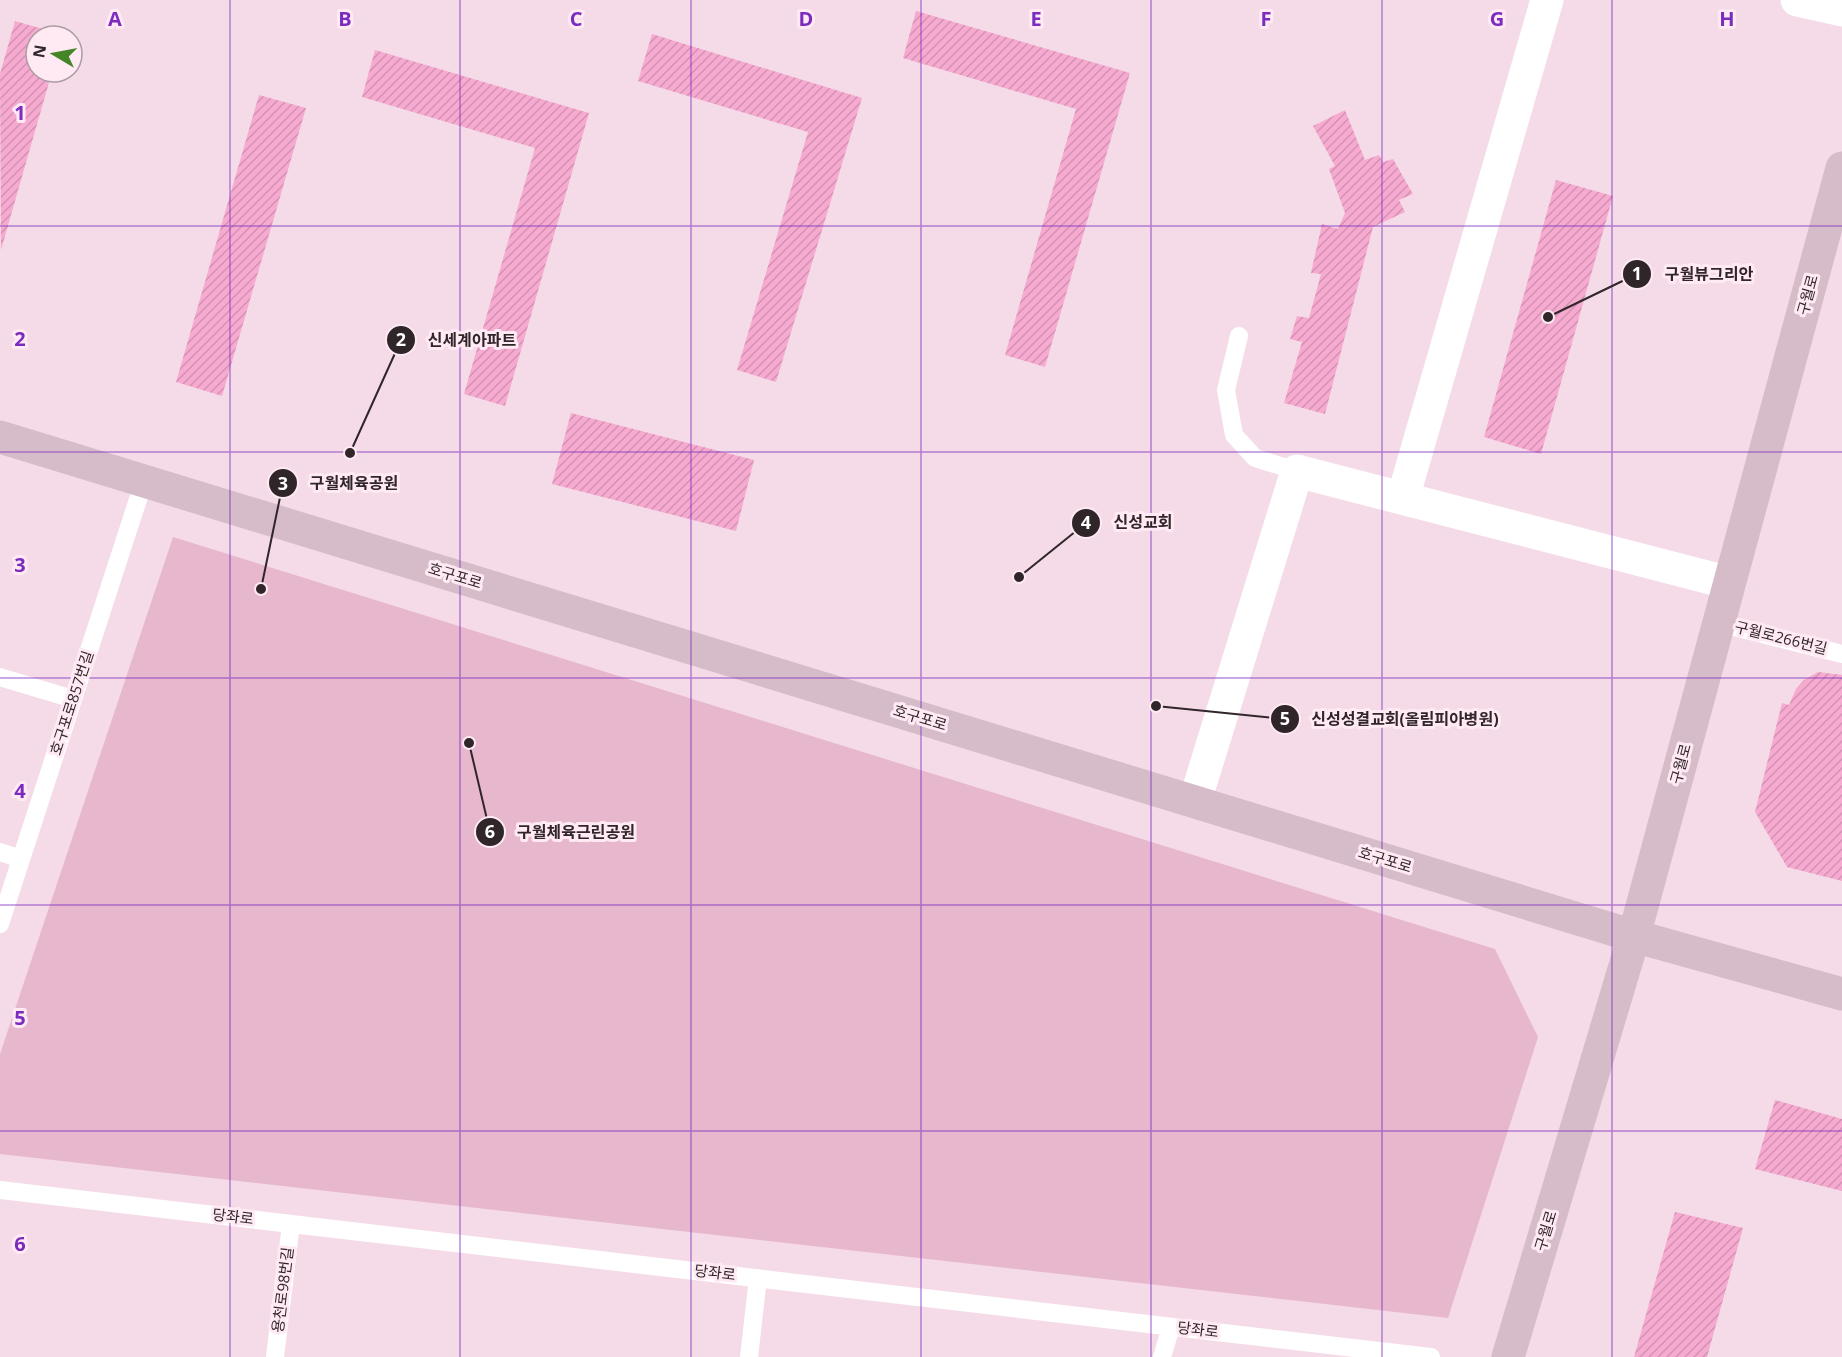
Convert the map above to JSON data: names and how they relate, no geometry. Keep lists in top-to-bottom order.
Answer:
{
  "streets": {
    "main road": ["구월로", "호구포로"],
    "lane": [
      "구월로266번길",
      "호구포로857번길",
      "당좌로",
      "용천로98번길"
    ]
  },
  "crossings": [
    ["구월로", "호구포로"],
    ["구월로", "구월로266번길"],
    ["호구포로", "호구포로857번길"],
    ["당좌로", "용천로98번길"]
  ],
  "places": [
    "구월뷰그리안",
    "신세계아파트",
    "신성교회",
    "구월체육공원",
    "신성성결교회(올림피아병원)",
    "구월체육근린공원"
  ],
  "north": "left",
  "grid": {
    "columns": [
      "A",
      "B",
      "C",
      "D",
      "E",
      "F",
      "G",
      "H"
    ],
    "rows": [
      "1",
      "2",
      "3",
      "4",
      "5",
      "6"
    ]
  }
}
